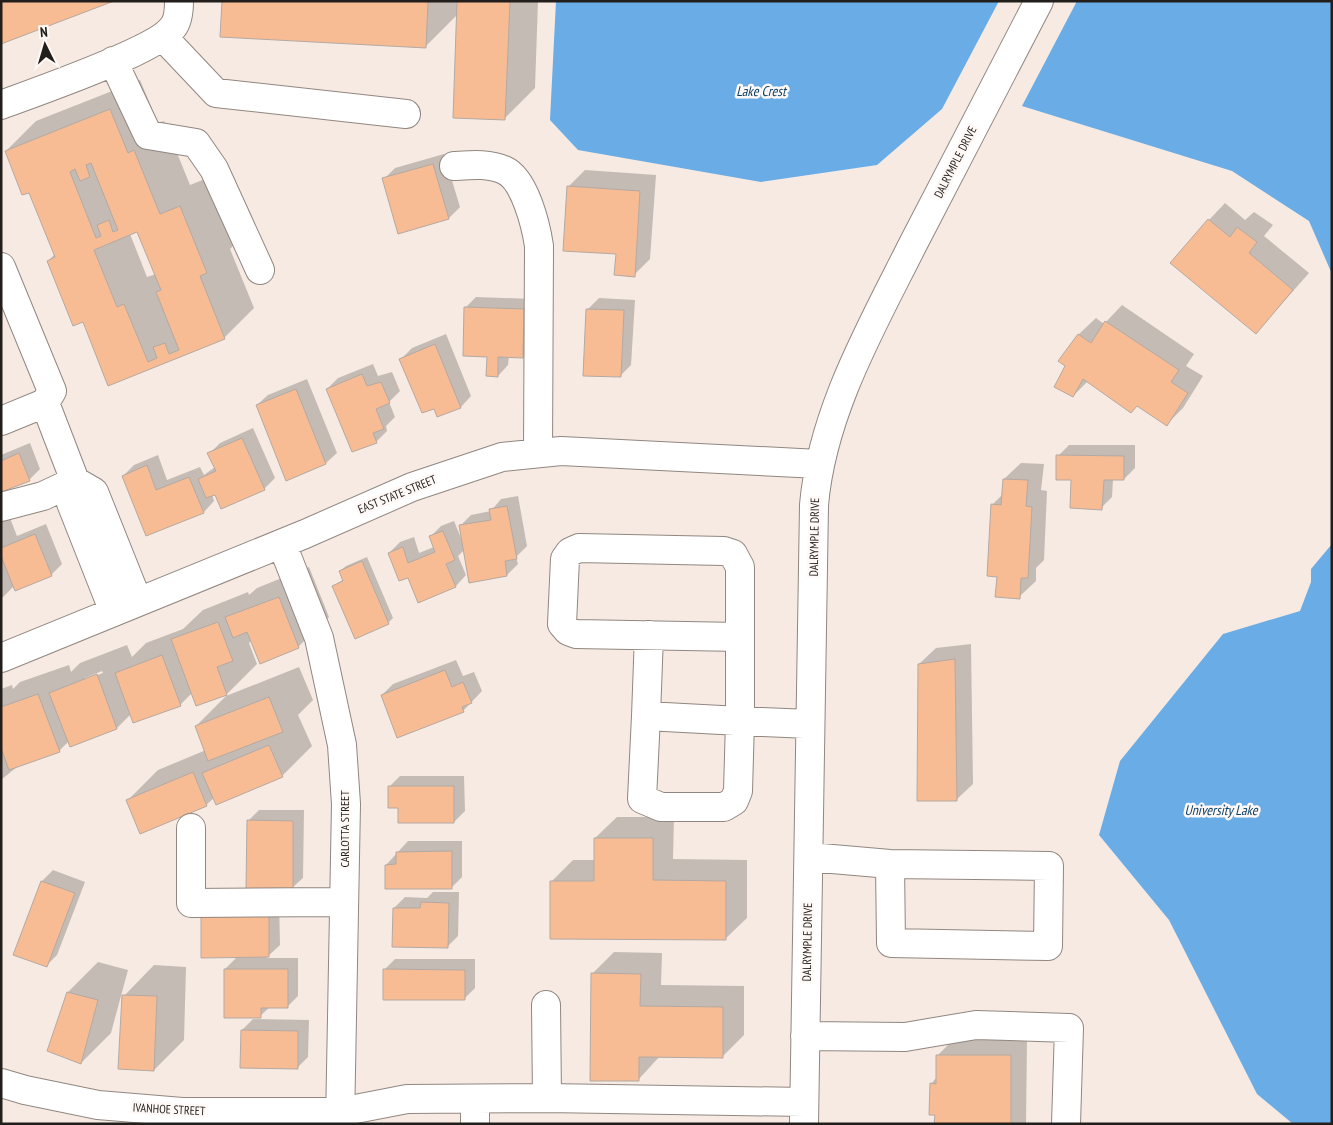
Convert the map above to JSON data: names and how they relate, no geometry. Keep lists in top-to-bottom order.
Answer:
{
  "streets": {
    "street": [
      "DALRYMPLE DRIVE",
      "EAST STATE STREET",
      "CARLOTTA STREET",
      "IVANHOE STREET"
    ]
  },
  "crossings": [
    ["DALRYMPLE DRIVE", "EAST STATE STREET"],
    ["DALRYMPLE DRIVE", "IVANHOE STREET"],
    ["EAST STATE STREET", "CARLOTTA STREET"],
    ["CARLOTTA STREET", "IVANHOE STREET"]
  ],
  "water": ["Lake Crest", "University Lake"],
  "north": "top"
}
